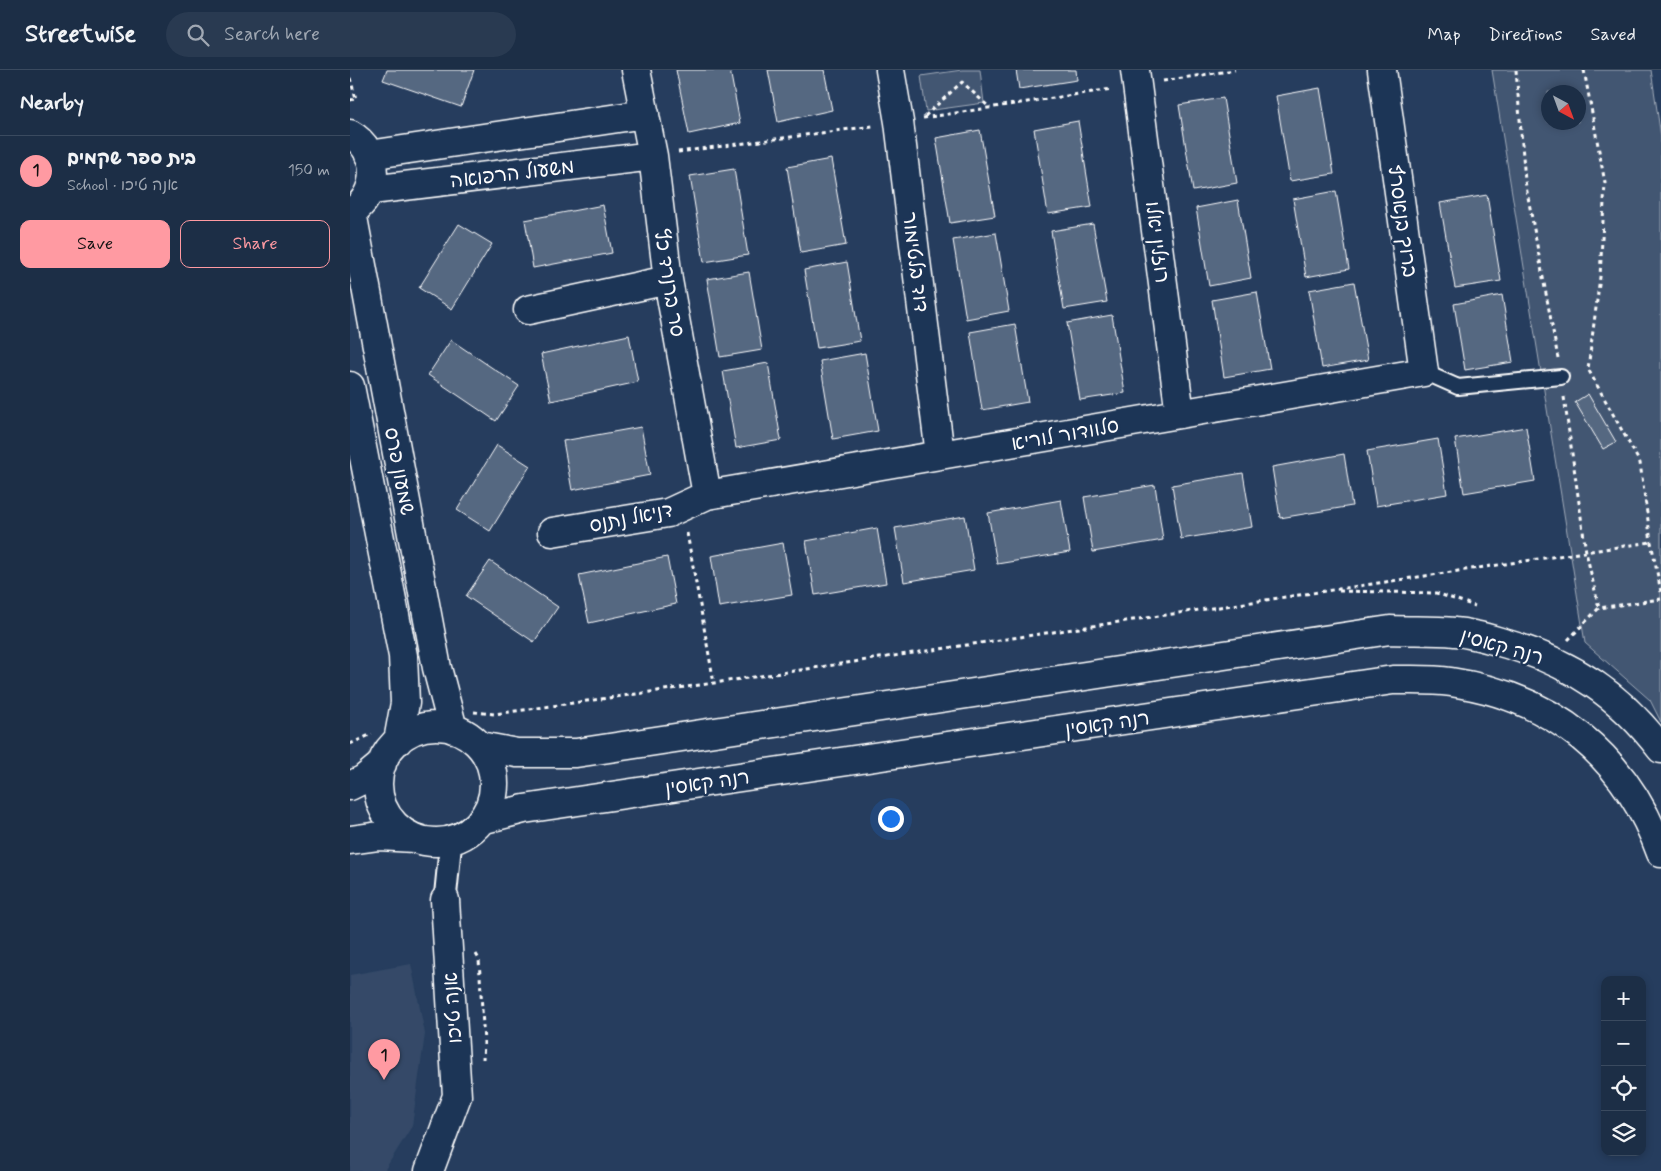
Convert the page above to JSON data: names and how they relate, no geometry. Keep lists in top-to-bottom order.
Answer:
{
  "streets": {
    "street": [
      "משעול הרפואה",
      "ברוך בנאסרף",
      "רוזלין יאלו",
      "דוד בלטימור",
      "סר ברנרד כץ",
      "סלוודור לוריא",
      "שמעון פרס",
      "דניאל נתנס",
      "רנה קאסין",
      "אנה טיכו"
    ]
  },
  "crossings": [
    ["משעול הרפואה", "סר ברנרד כץ"],
    ["ברוך בנאסרף", "סלוודור לוריא"],
    ["רוזלין יאלו", "סלוודור לוריא"],
    ["דוד בלטימור", "סלוודור לוריא"],
    ["סר ברנרד כץ", "סלוודור לוריא"],
    ["סר ברנרד כץ", "דניאל נתנס"],
    ["סלוודור לוריא", "דניאל נתנס"],
    ["שמעון פרס", "רנה קאסין"],
    ["שמעון פרס", "אנה טיכו"],
    ["רנה קאסין", "אנה טיכו"]
  ],
  "north": "bottom right",
  "page": {
    "header": "Streetwise",
    "search": "Search here",
    "nav": ["Map", "Directions", "Saved"],
    "heading": "Nearby",
    "list": [
      {
        "mark": "1",
        "name": "בית ספר שקמים",
        "note": "School · אנה טיכו",
        "value": "150 m"
      }
    ],
    "buttons": ["Save", "Share"],
    "map_buttons": ["+", "−"],
    "pins": "1"
  }
}
